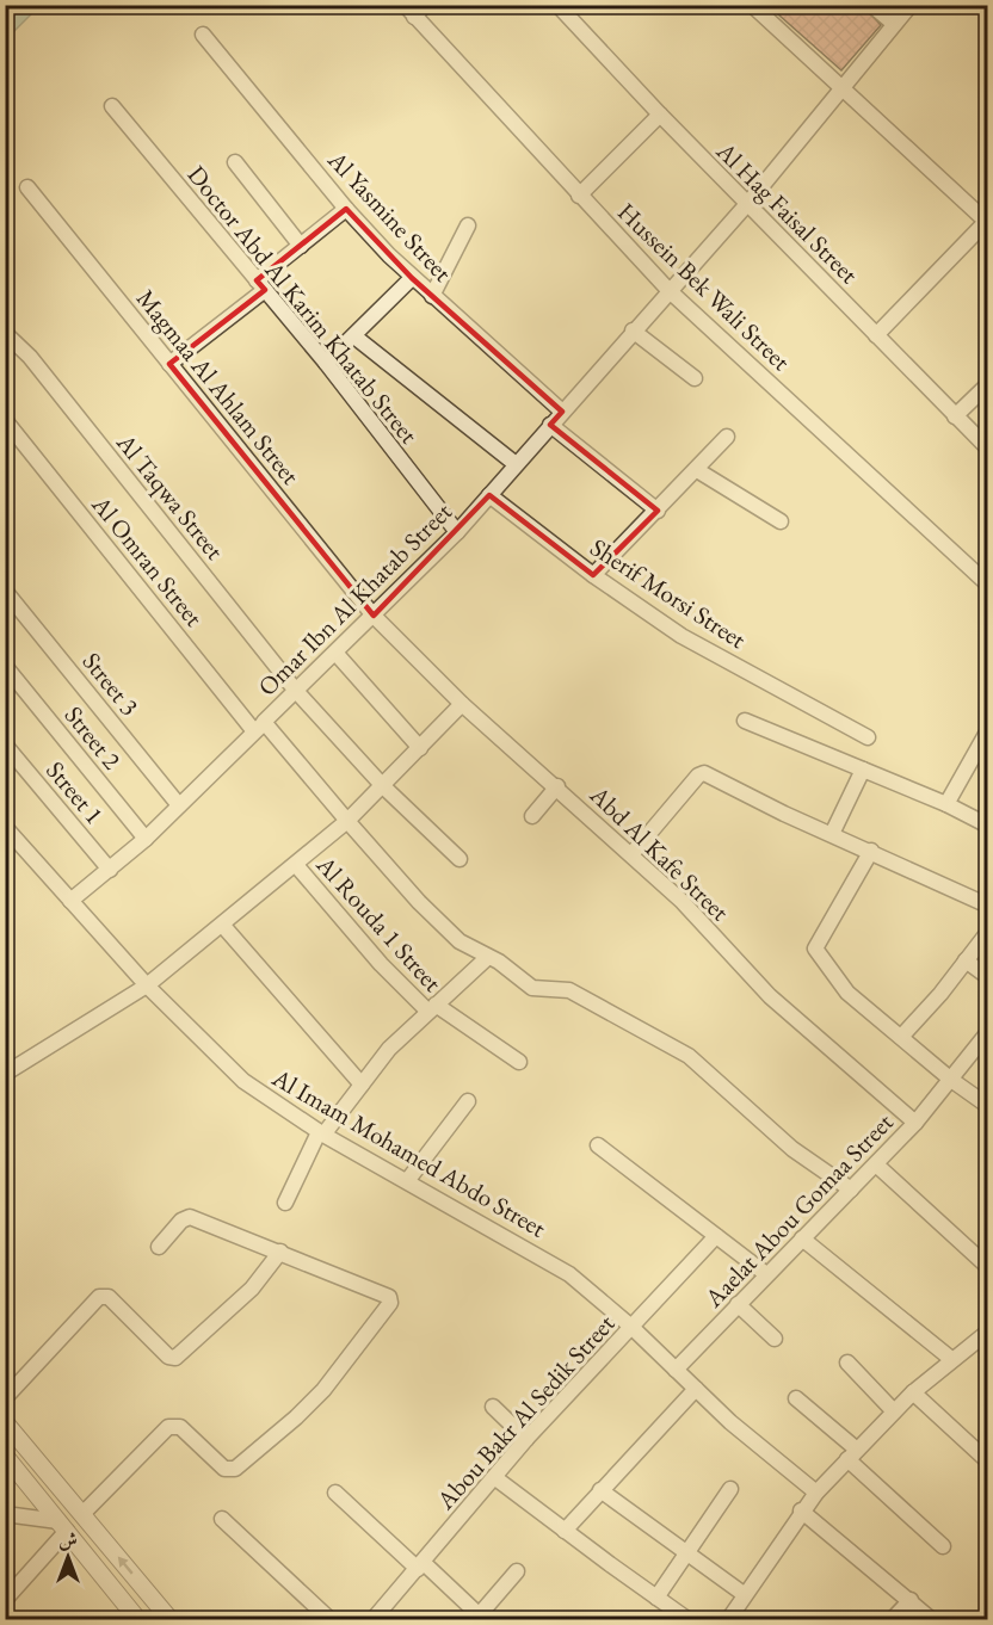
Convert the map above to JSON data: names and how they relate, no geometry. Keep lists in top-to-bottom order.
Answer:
{
  "streets": {
    "street": [
      "Al Hag Faisal Street",
      "Al Yasmine Street",
      "Hussein Bek Wali Street",
      "Doctor Abd Al Karim Khatab Street",
      "Magmaa Al Ahlam Street",
      "Al Taqwa Street",
      "Al Omran Street",
      "Sherif Morsi Street",
      "Omar Ibn Al Khatab Street",
      "Street 3",
      "Street 2",
      "Street 1",
      "Abd Al Kafe Street",
      "Al Rouda 1 Street",
      "Al Imam Mohamed Abdo Street",
      "Aaelat Abou Gomaa Street",
      "Abou Bakr Al Sedik Street"
    ]
  },
  "crossings": [
    ["Al Hag Faisal Street", "Omar Ibn Al Khatab Street"],
    ["Al Yasmine Street", "Omar Ibn Al Khatab Street"],
    ["Hussein Bek Wali Street", "Omar Ibn Al Khatab Street"],
    ["Doctor Abd Al Karim Khatab Street", "Omar Ibn Al Khatab Street"],
    ["Magmaa Al Ahlam Street", "Omar Ibn Al Khatab Street"],
    ["Magmaa Al Ahlam Street", "Abd Al Kafe Street"],
    ["Al Taqwa Street", "Omar Ibn Al Khatab Street"],
    ["Al Omran Street", "Omar Ibn Al Khatab Street"],
    ["Sherif Morsi Street", "Omar Ibn Al Khatab Street"],
    ["Omar Ibn Al Khatab Street", "Abd Al Kafe Street"],
    ["Omar Ibn Al Khatab Street", "Aaelat Abou Gomaa Street"],
    ["Abd Al Kafe Street", "Aaelat Abou Gomaa Street"],
    ["Al Imam Mohamed Abdo Street", "Aaelat Abou Gomaa Street"],
    ["Al Imam Mohamed Abdo Street", "Abou Bakr Al Sedik Street"]
  ],
  "north": "top"
}
